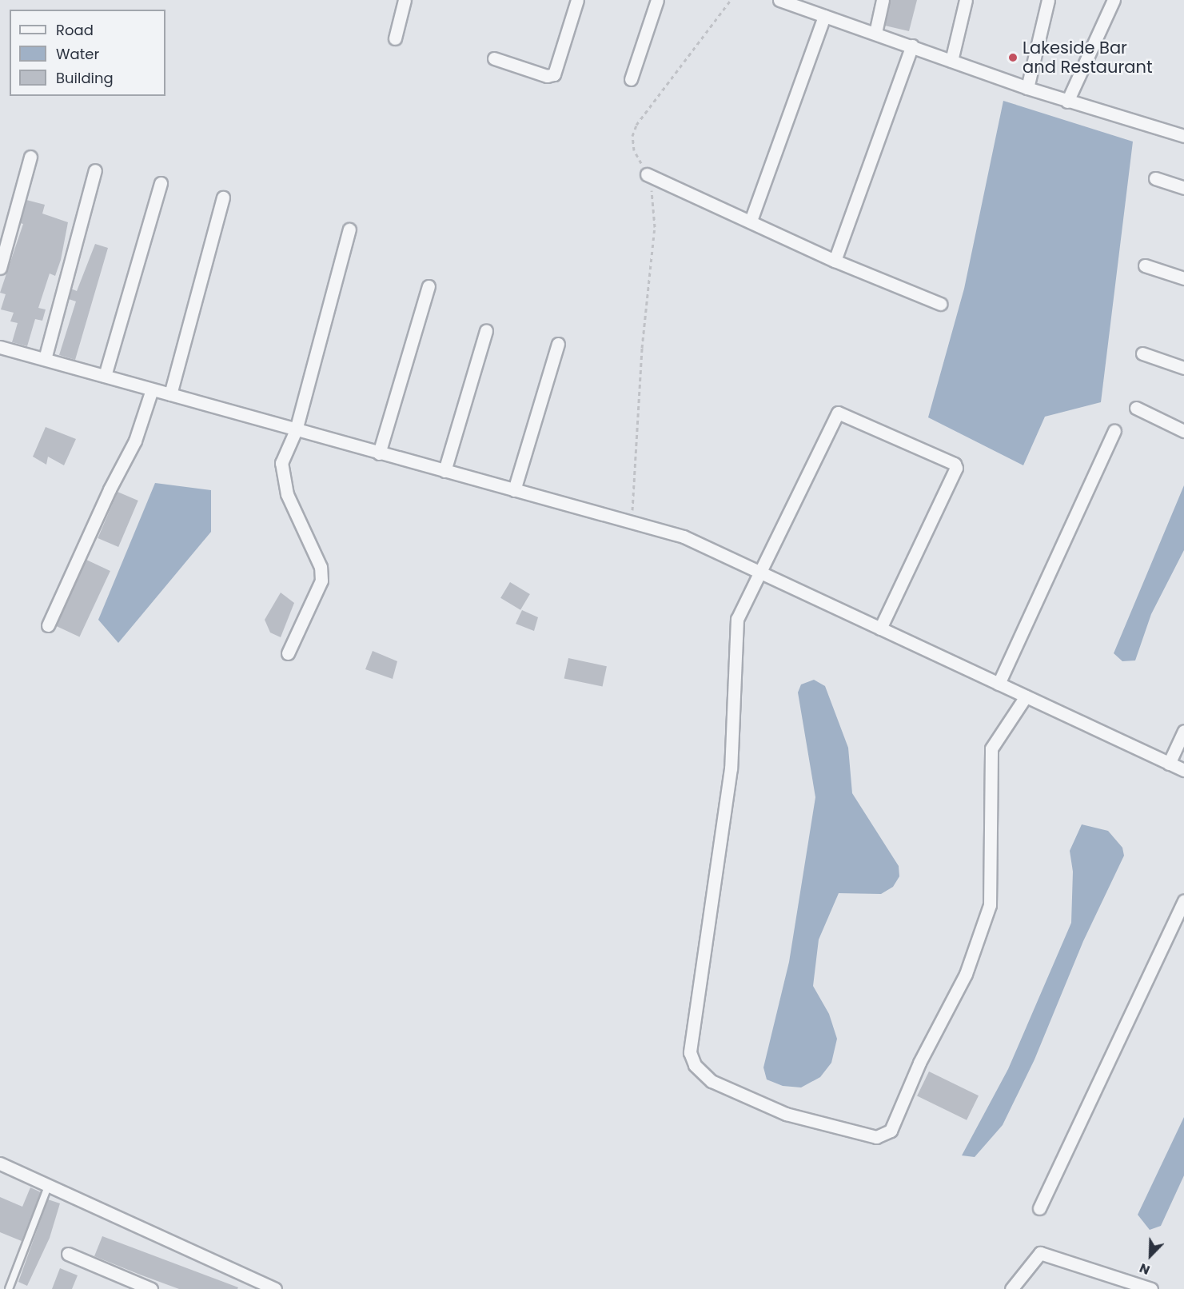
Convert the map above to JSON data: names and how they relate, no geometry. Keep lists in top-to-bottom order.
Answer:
{
  "places": ["Lakeside Bar and Restaurant"],
  "legend": ["Road", "Water", "Building"],
  "north": "bottom left"
}
